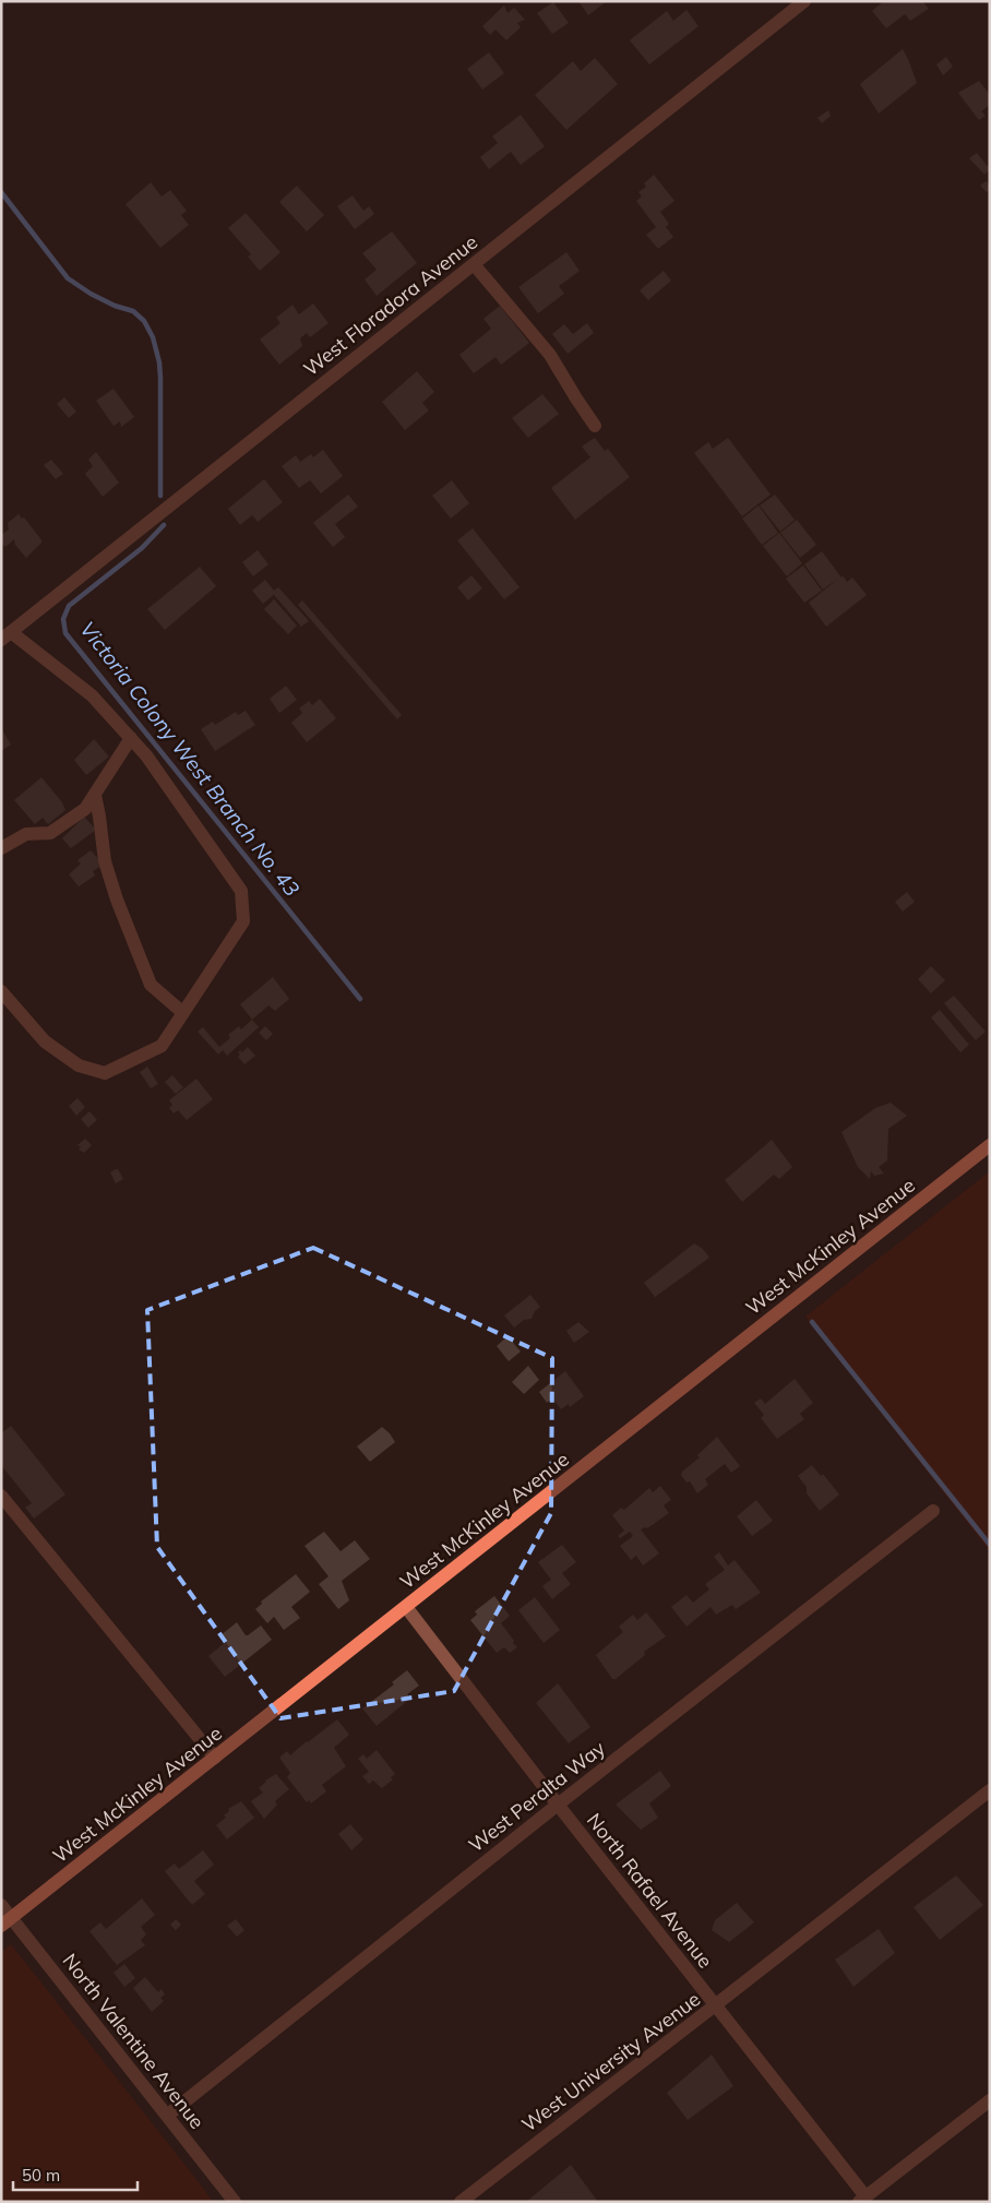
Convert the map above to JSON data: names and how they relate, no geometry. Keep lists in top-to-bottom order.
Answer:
{
  "streets": {
    "main road": ["West McKinley Avenue"],
    "street": [
      "West Floradora Avenue",
      "West Peralta Way",
      "North Rafael Avenue",
      "North Valentine Avenue",
      "West University Avenue"
    ]
  },
  "crossings": [
    ["West McKinley Avenue", "North Rafael Avenue"],
    ["West McKinley Avenue", "North Valentine Avenue"],
    ["West Peralta Way", "North Rafael Avenue"],
    ["West Peralta Way", "North Valentine Avenue"],
    ["North Rafael Avenue", "West University Avenue"]
  ],
  "water": ["Victoria Colony West Branch No. 43"],
  "scale_bar": "50 m"
}
